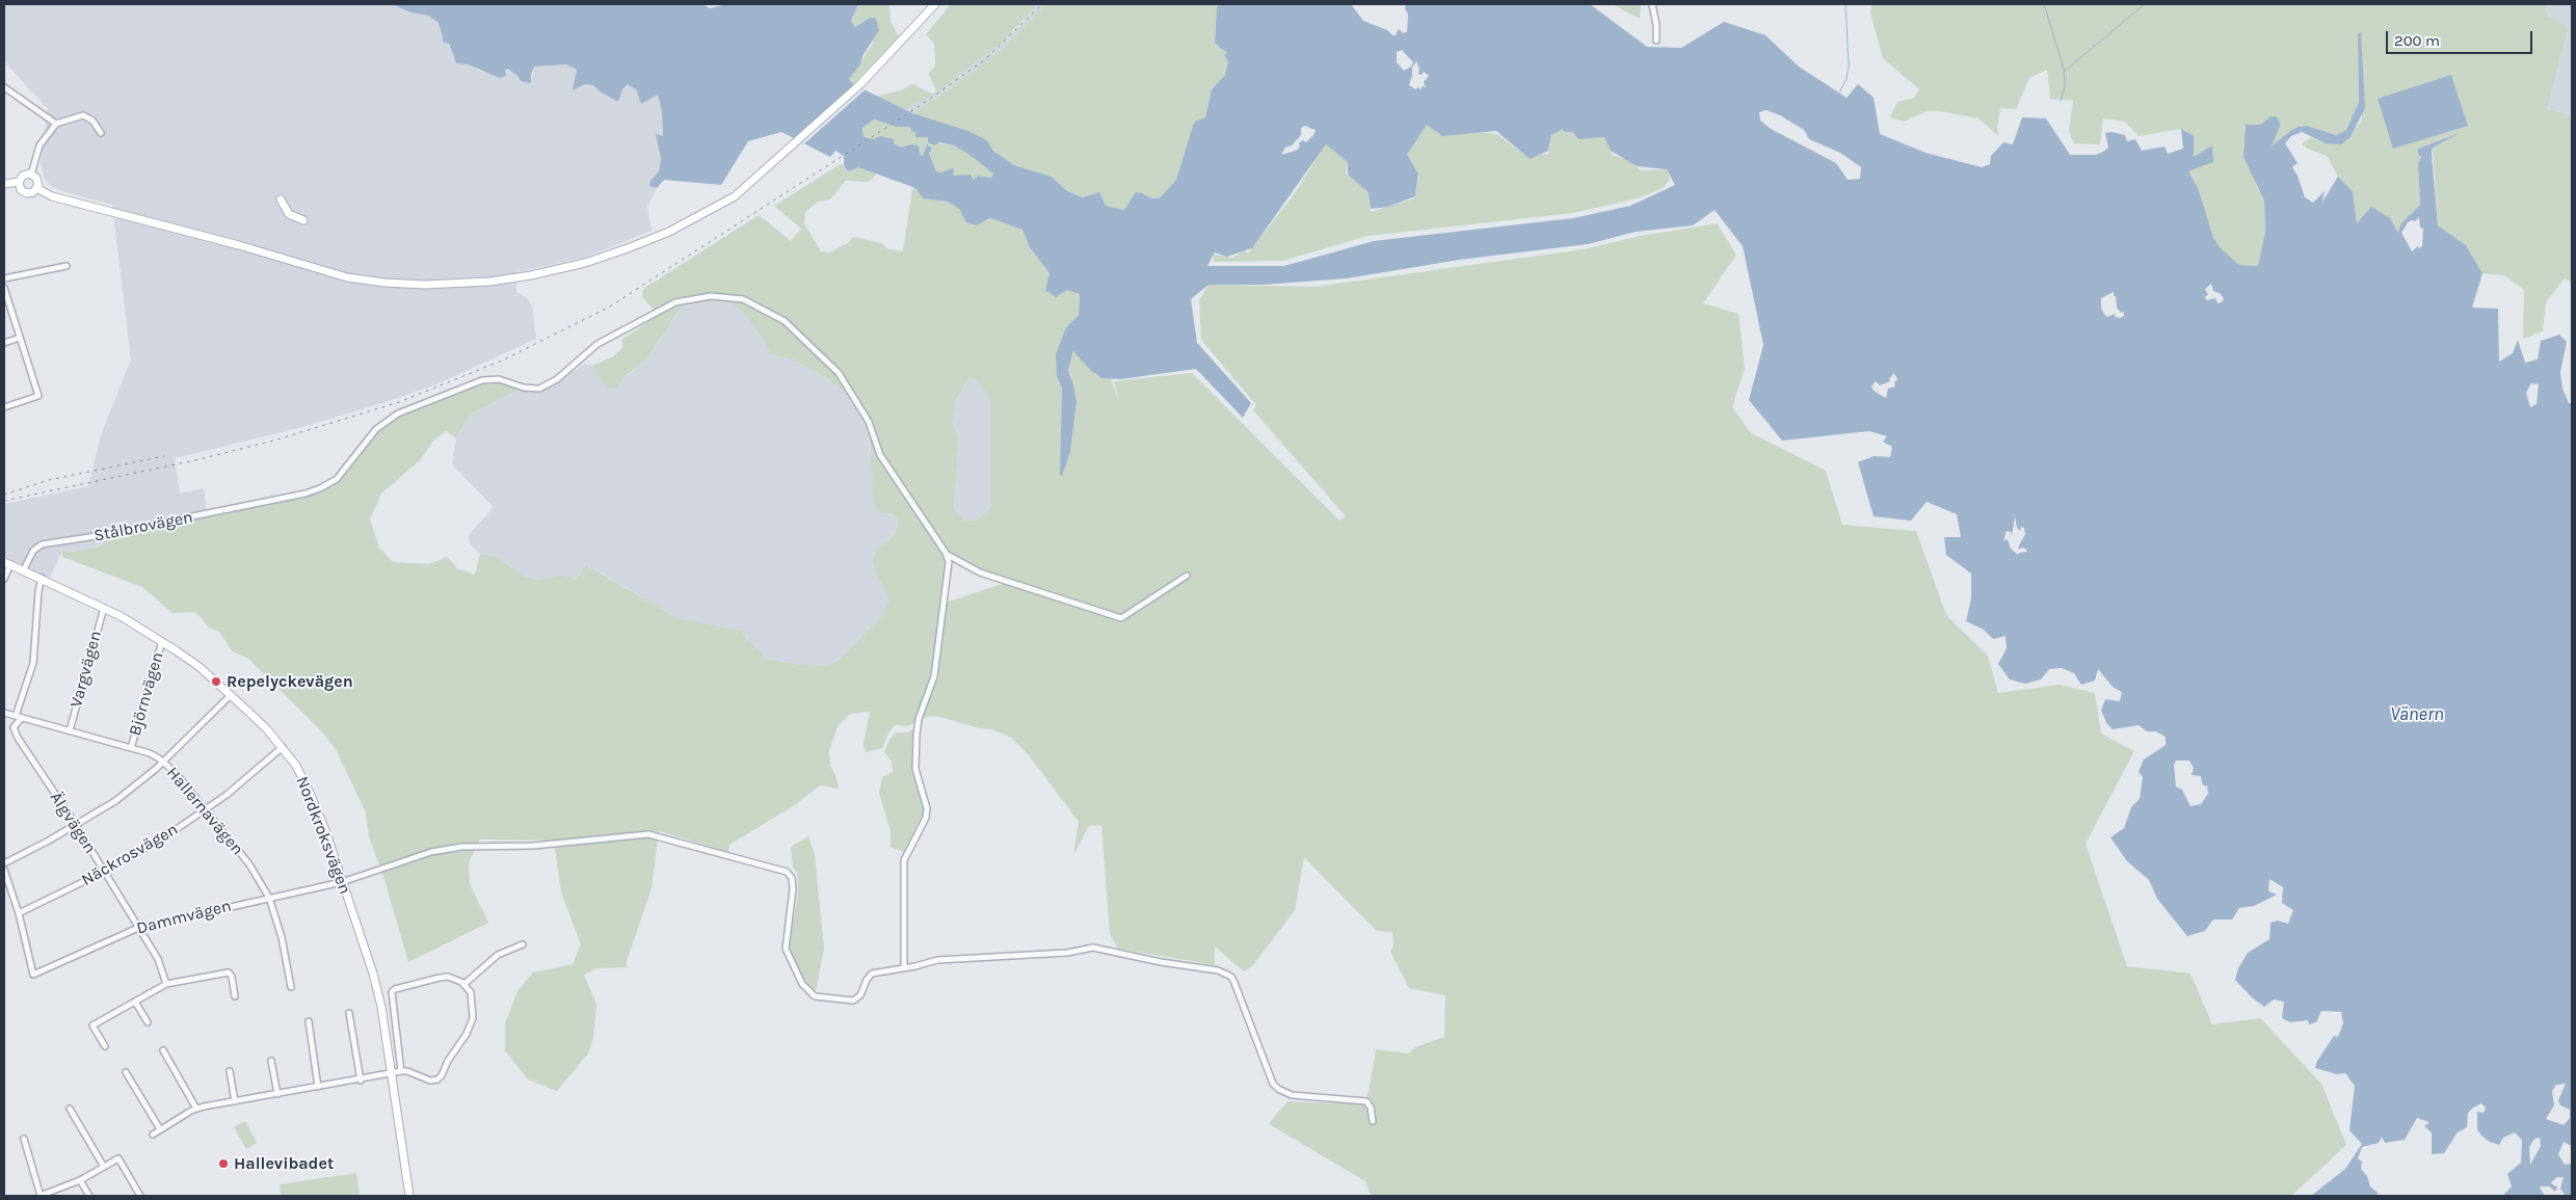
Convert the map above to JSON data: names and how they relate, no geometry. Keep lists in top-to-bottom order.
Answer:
{
  "streets": {
    "street": [
      "Stålbrovägen",
      "Vargvägen",
      "Björnvägen",
      "Hallernavägen",
      "Älgvägen",
      "Nordkroksvägen",
      "Näckrosvägen",
      "Dammvägen"
    ]
  },
  "crossings": [
    ["Stålbrovägen", "Nordkroksvägen"],
    ["Vargvägen", "Hallernavägen"],
    ["Vargvägen", "Nordkroksvägen"],
    ["Björnvägen", "Hallernavägen"],
    ["Björnvägen", "Nordkroksvägen"],
    ["Hallernavägen", "Älgvägen"],
    ["Hallernavägen", "Näckrosvägen"],
    ["Hallernavägen", "Dammvägen"],
    ["Älgvägen", "Nordkroksvägen"],
    ["Älgvägen", "Näckrosvägen"],
    ["Älgvägen", "Dammvägen"],
    ["Nordkroksvägen", "Näckrosvägen"],
    ["Nordkroksvägen", "Dammvägen"],
    ["Näckrosvägen", "Dammvägen"]
  ],
  "water": ["Vänern"],
  "places": ["Repelyckevägen", "Hallevibadet"],
  "scale_bar": "200 m"
}
